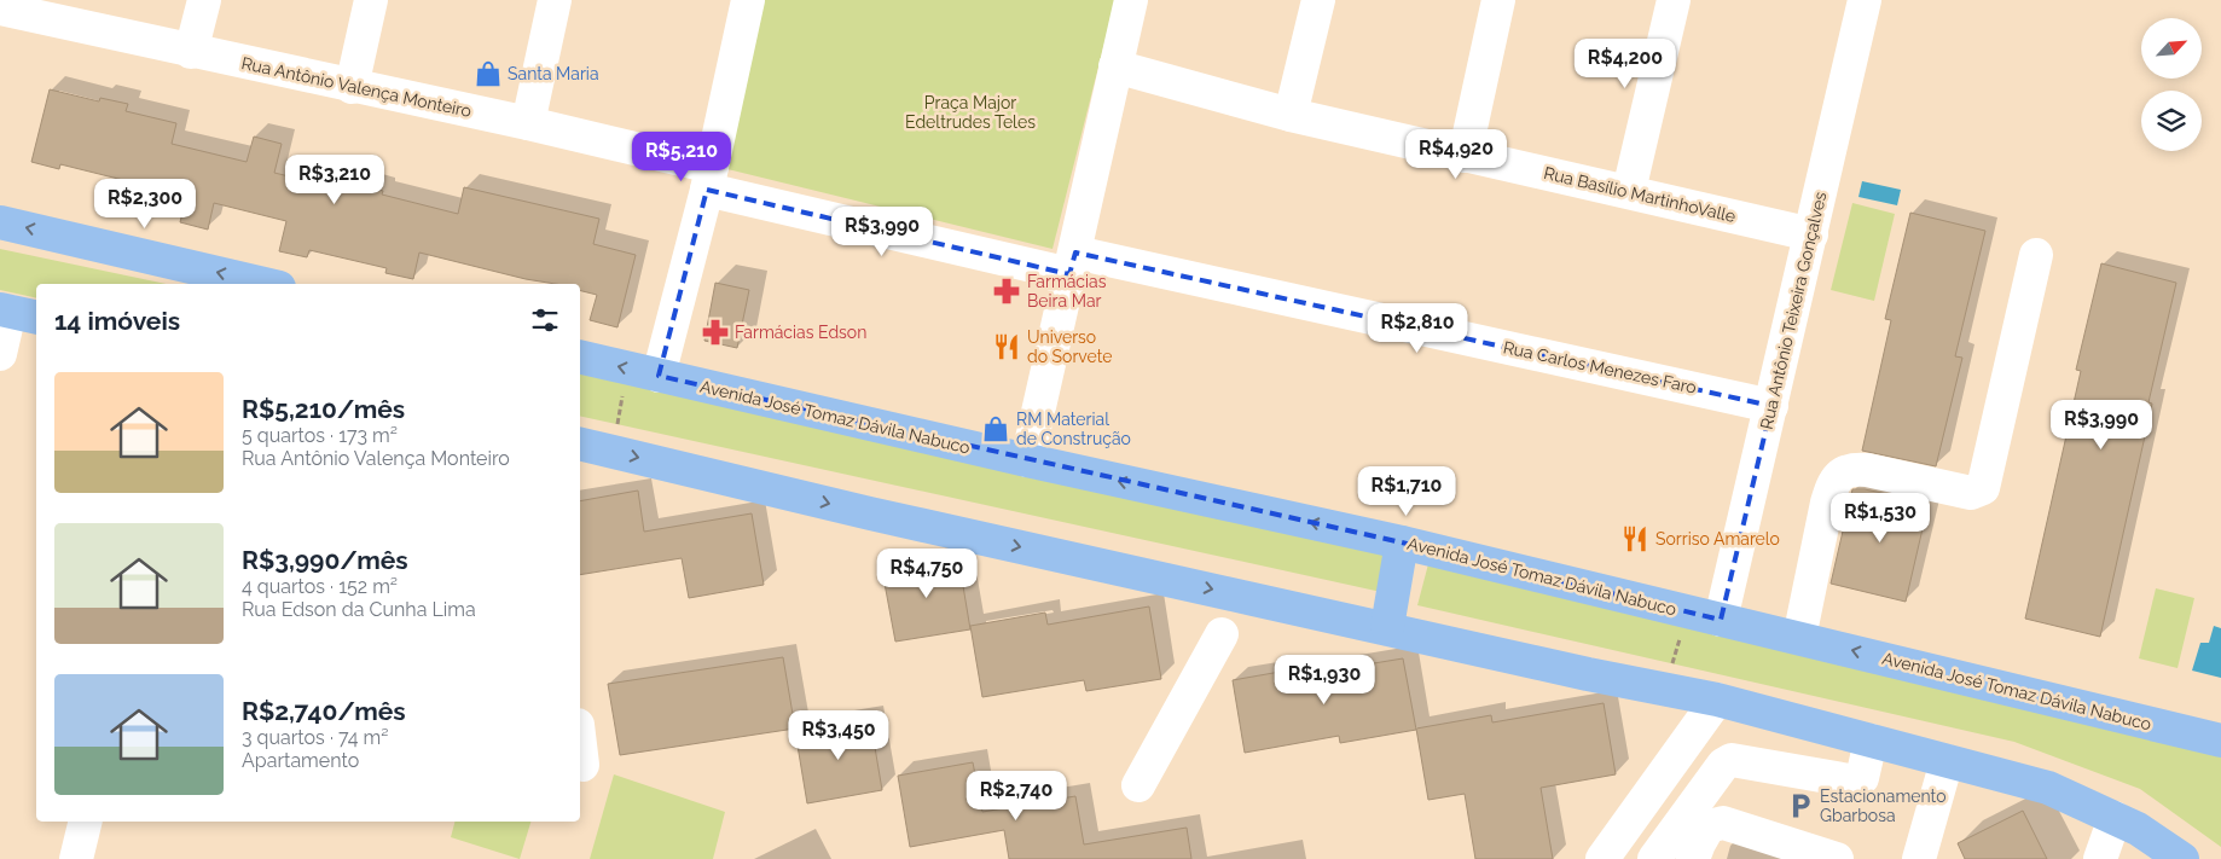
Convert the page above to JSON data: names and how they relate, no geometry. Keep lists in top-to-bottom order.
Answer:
{
  "streets": {
    "main road": ["Avenida José Tomaz Dávila Nabuco"],
    "street": [
      "Rua Antônio Valença Monteiro",
      "Rua Basílio MartinhoValle",
      "Rua Antônio Teixeira Gonçalves",
      "Rua Carlos Menezes Faro"
    ]
  },
  "crossings": [
    ["Rua Antônio Valença Monteiro", "Rua Carlos Menezes Faro"],
    ["Rua Basílio MartinhoValle", "Rua Antônio Teixeira Gonçalves"],
    ["Rua Antônio Teixeira Gonçalves", "Rua Carlos Menezes Faro"],
    ["Rua Antônio Teixeira Gonçalves", "Avenida José Tomaz Dávila Nabuco"]
  ],
  "parks": ["Praça Major Edeltrudes Teles"],
  "places": {
    "shop": ["Santa Maria", "RM Material de Construção"],
    "pharmacy": ["Farmácias Beira Mar", "Farmácias Edson"],
    "restaurant": ["Universo do Sorvete", "Sorriso Amarelo"],
    "parking": ["Estacionamento Gbarbosa"]
  },
  "north": "top right",
  "page": {
    "price": [
      "R$4,200",
      "R$4,920",
      "R$5,210",
      "R$3,210",
      "R$2,300",
      "R$3,990",
      "R$2,810",
      "R$3,990",
      "R$1,710",
      "R$1,530",
      "R$4,750",
      "R$1,930",
      "R$3,450",
      "R$2,740"
    ],
    "heading": "14 imóveis",
    "list": [
      {
        "name": "R$5,210/mês",
        "note": "5 quartos · 173 m² · Rua Antônio Valença Monteiro"
      },
      {
        "name": "R$3,990/mês",
        "note": "4 quartos · 152 m² · Rua Edson da Cunha Lima"
      },
      {
        "name": "R$2,740/mês",
        "note": "3 quartos · 74 m² · Apartamento"
      }
    ]
  }
}
